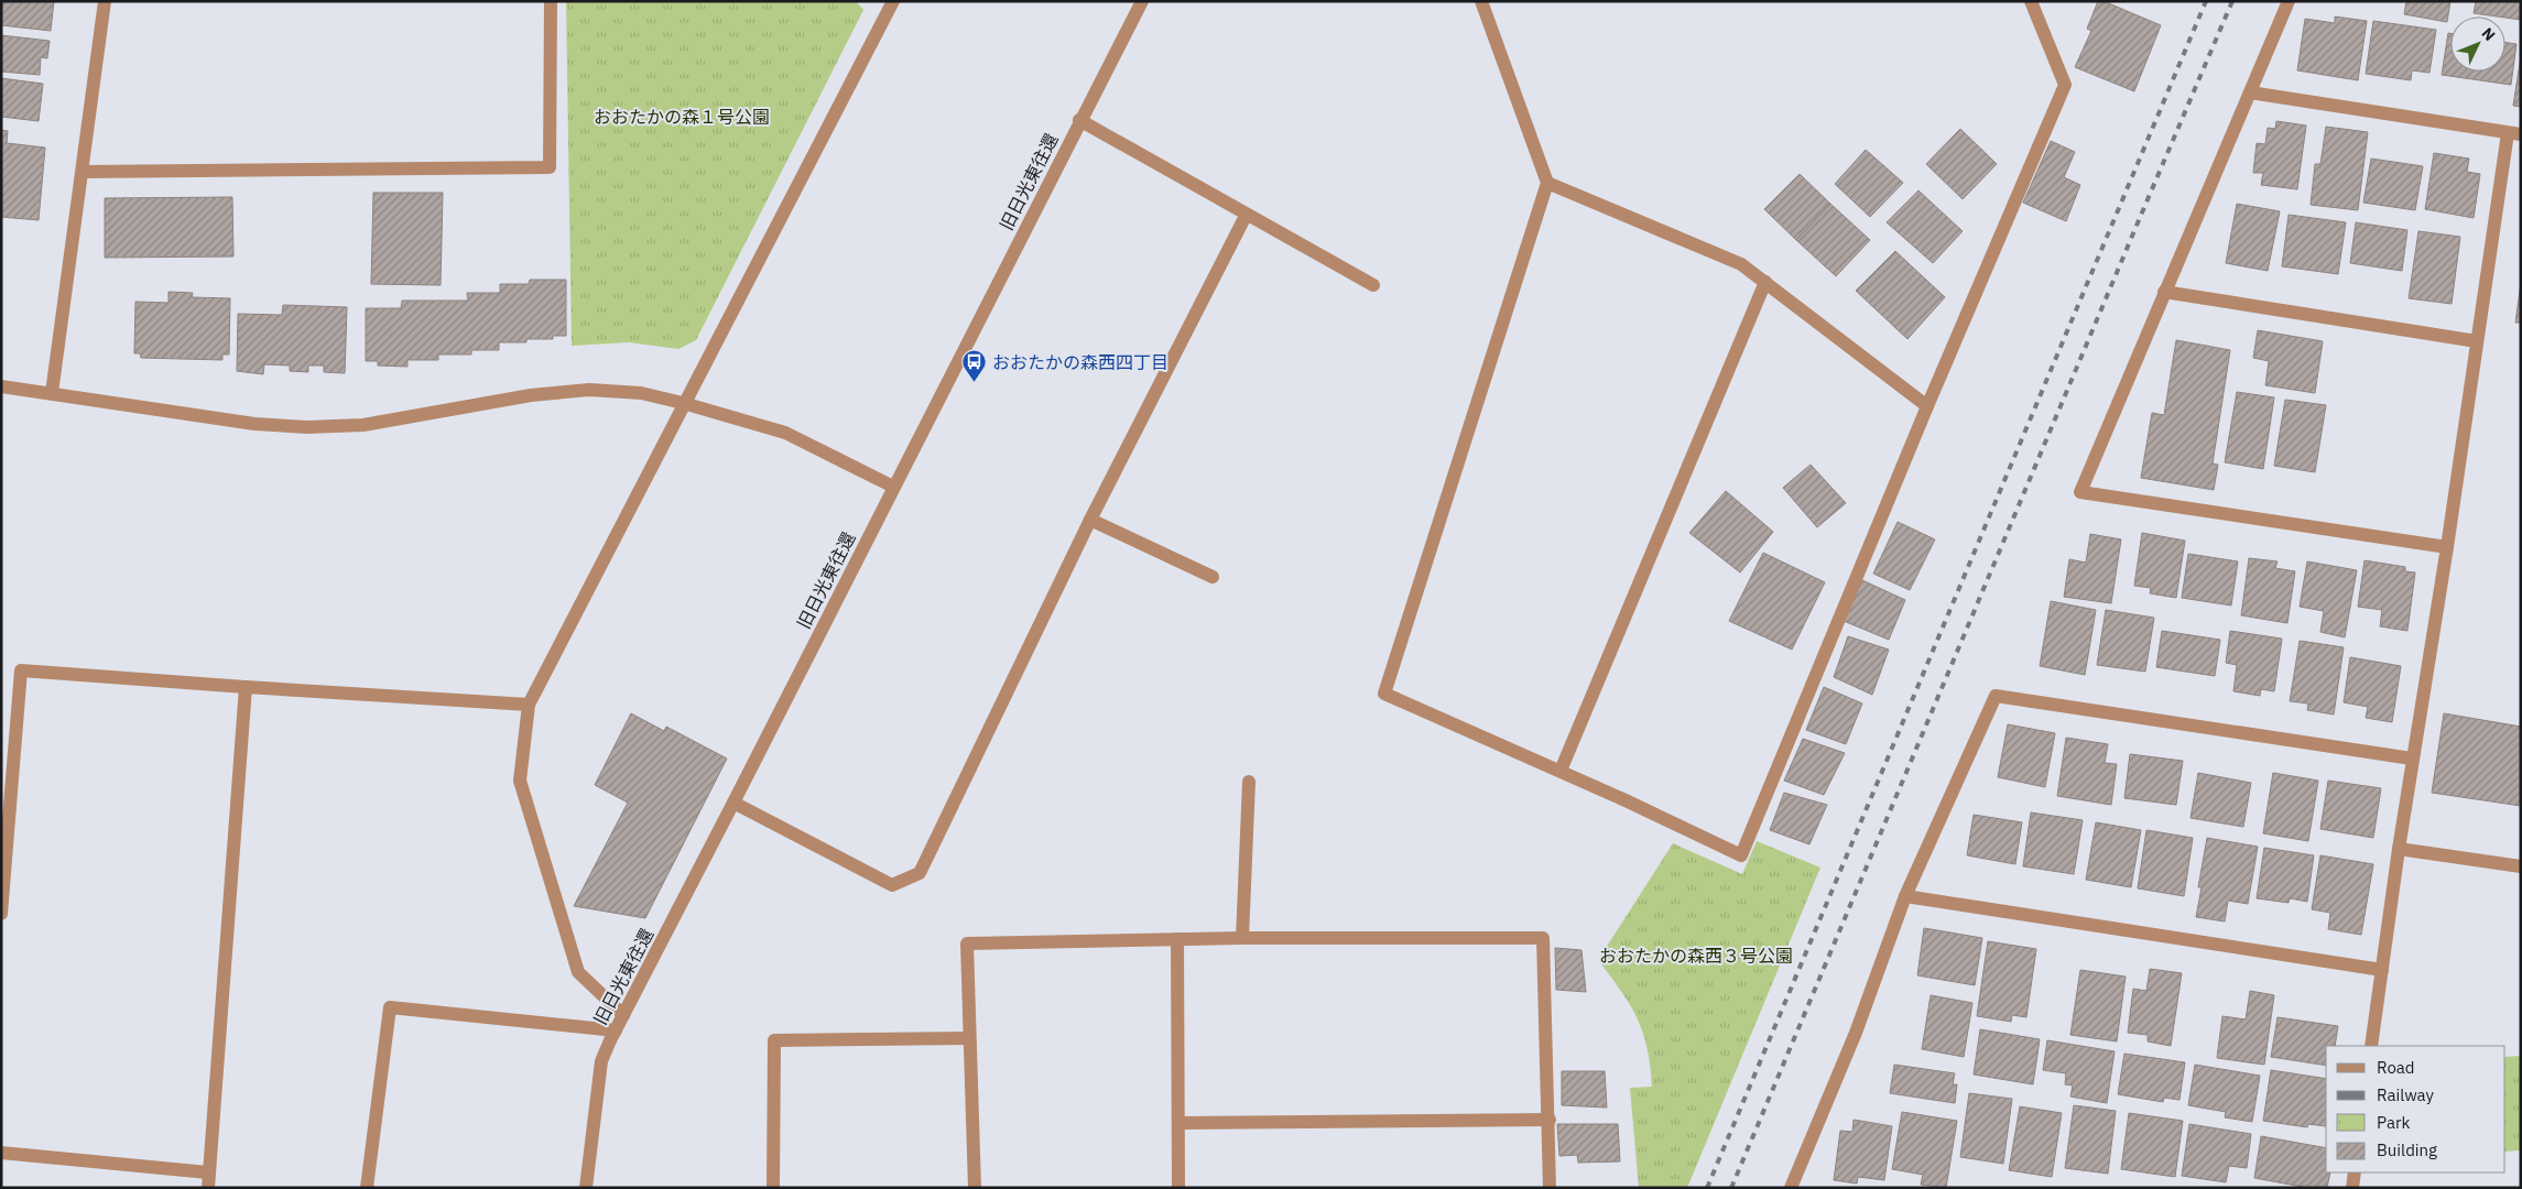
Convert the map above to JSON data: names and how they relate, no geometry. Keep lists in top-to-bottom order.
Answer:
{
  "streets": {
    "street": ["旧日光東往還"]
  },
  "parks": ["おおたかの森１号公園", "おおたかの森西３号公園"],
  "places": {
    "bus stop": ["おおたかの森西四丁目"]
  },
  "legend": [
    "Road",
    "Railway",
    "Park",
    "Building"
  ],
  "north": "top right"
}
